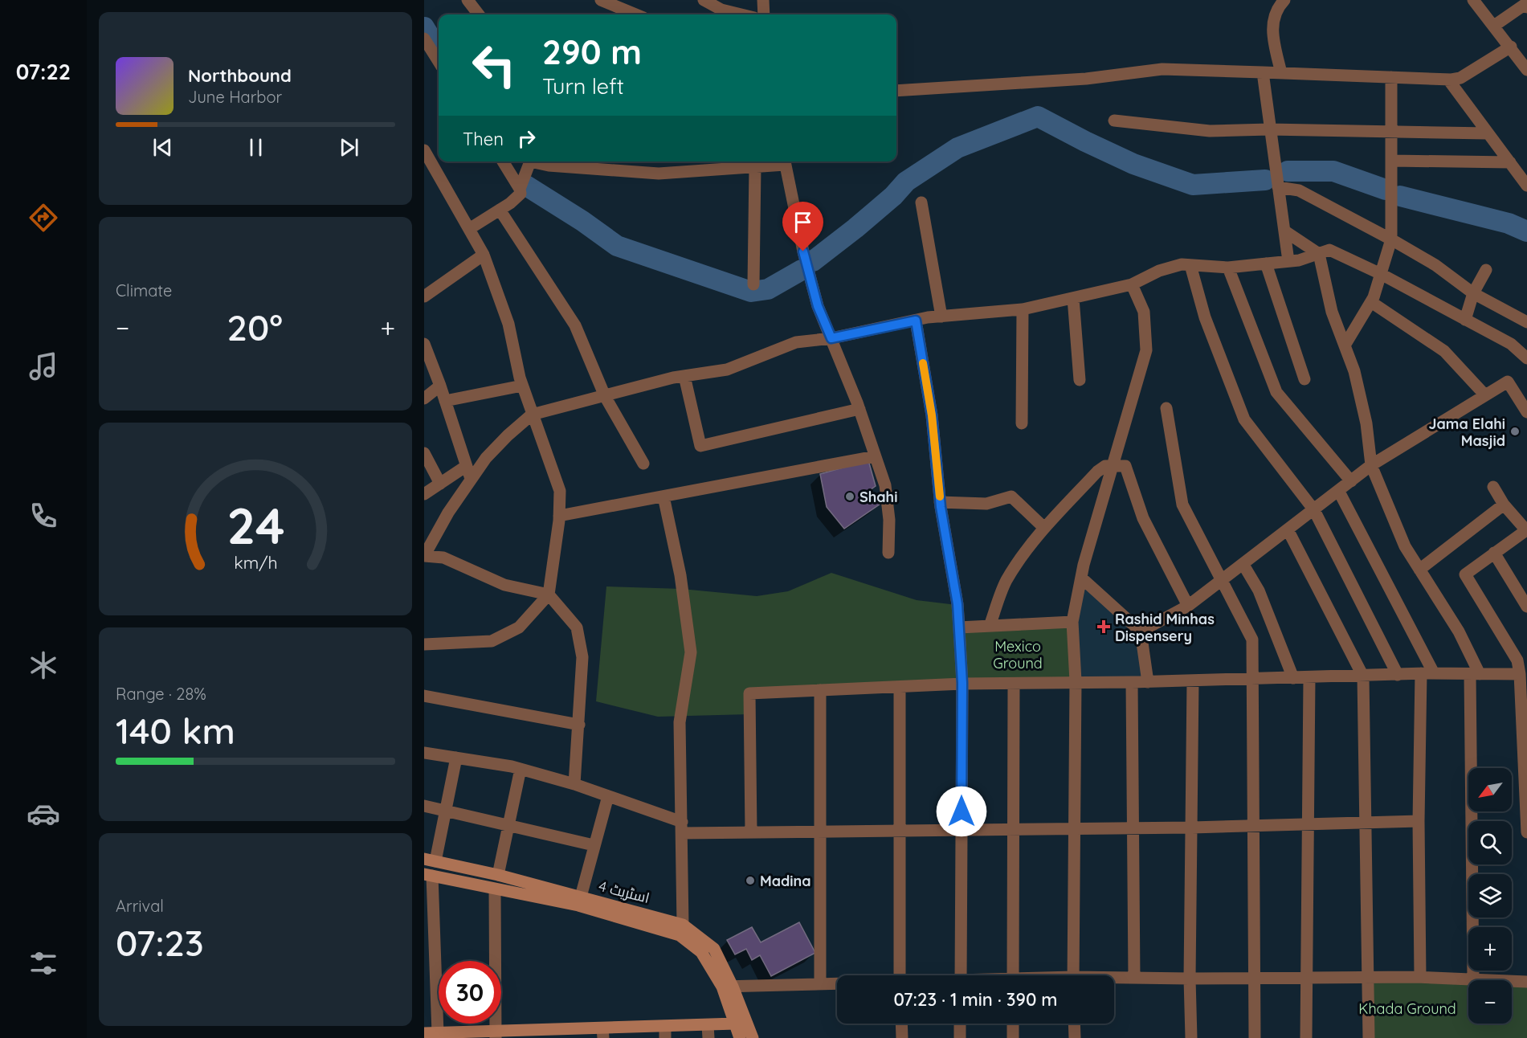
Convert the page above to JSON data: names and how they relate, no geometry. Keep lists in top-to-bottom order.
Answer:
{
  "streets": {
    "main road": ["اسٹریٹ 4"]
  },
  "parks": ["Mexico Ground", "Khada Ground"],
  "places": {
    "other": ["Jama Elahi Masjid", "Shahi", "Madina"],
    "health": ["Rashid Minhas Dispensery"]
  },
  "north": "bottom left",
  "page": {
    "tabs": "07:22",
    "turn": ["290 m", "Turn left"],
    "song": ["Northbound", "June Harbor"],
    "then": "Then",
    "tile": [
      "Climate",
      ["Range · 28%", "140 km"],
      ["Arrival", "07:23"]
    ],
    "heat": ["−", "20°", "+"],
    "map_buttons": ["+", "−"],
    "limit": "30",
    "trip": "07:23 · 1 min · 390 m",
    "gauge": ["24", "km/h"]
  }
}
